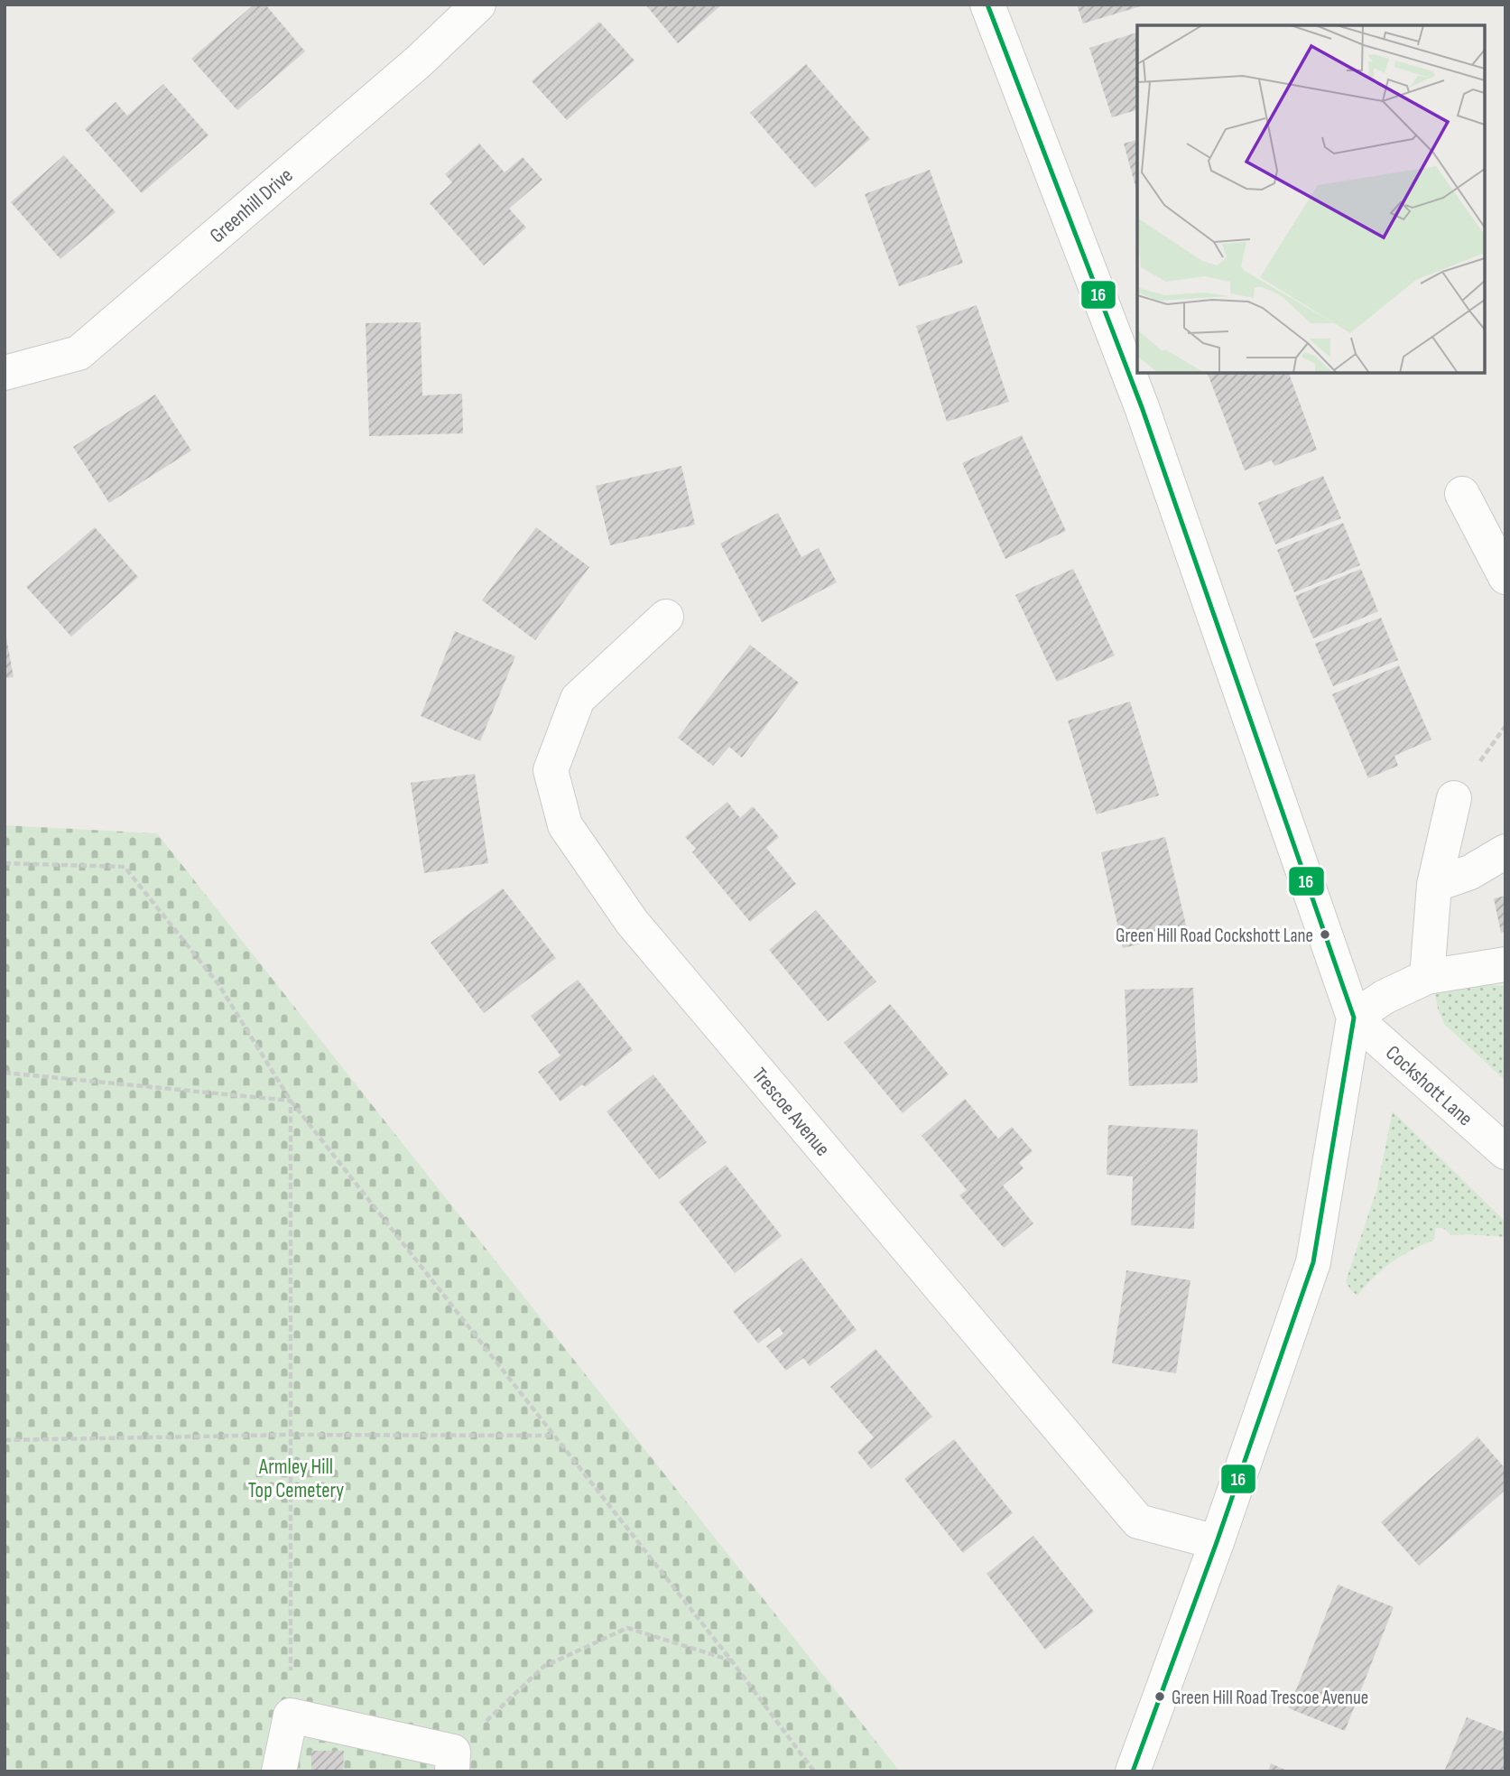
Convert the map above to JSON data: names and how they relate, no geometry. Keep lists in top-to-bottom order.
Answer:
{
  "streets": {
    "street": ["Greenhill Drive", "Cockshott Lane", "Trescoe Avenue"]
  },
  "parks": ["Armley Hill Top Cemetery"],
  "places": ["Green Hill Road Cockshott Lane", "Green Hill Road Trescoe Avenue"],
  "lines": ["transit line 16"]
}
